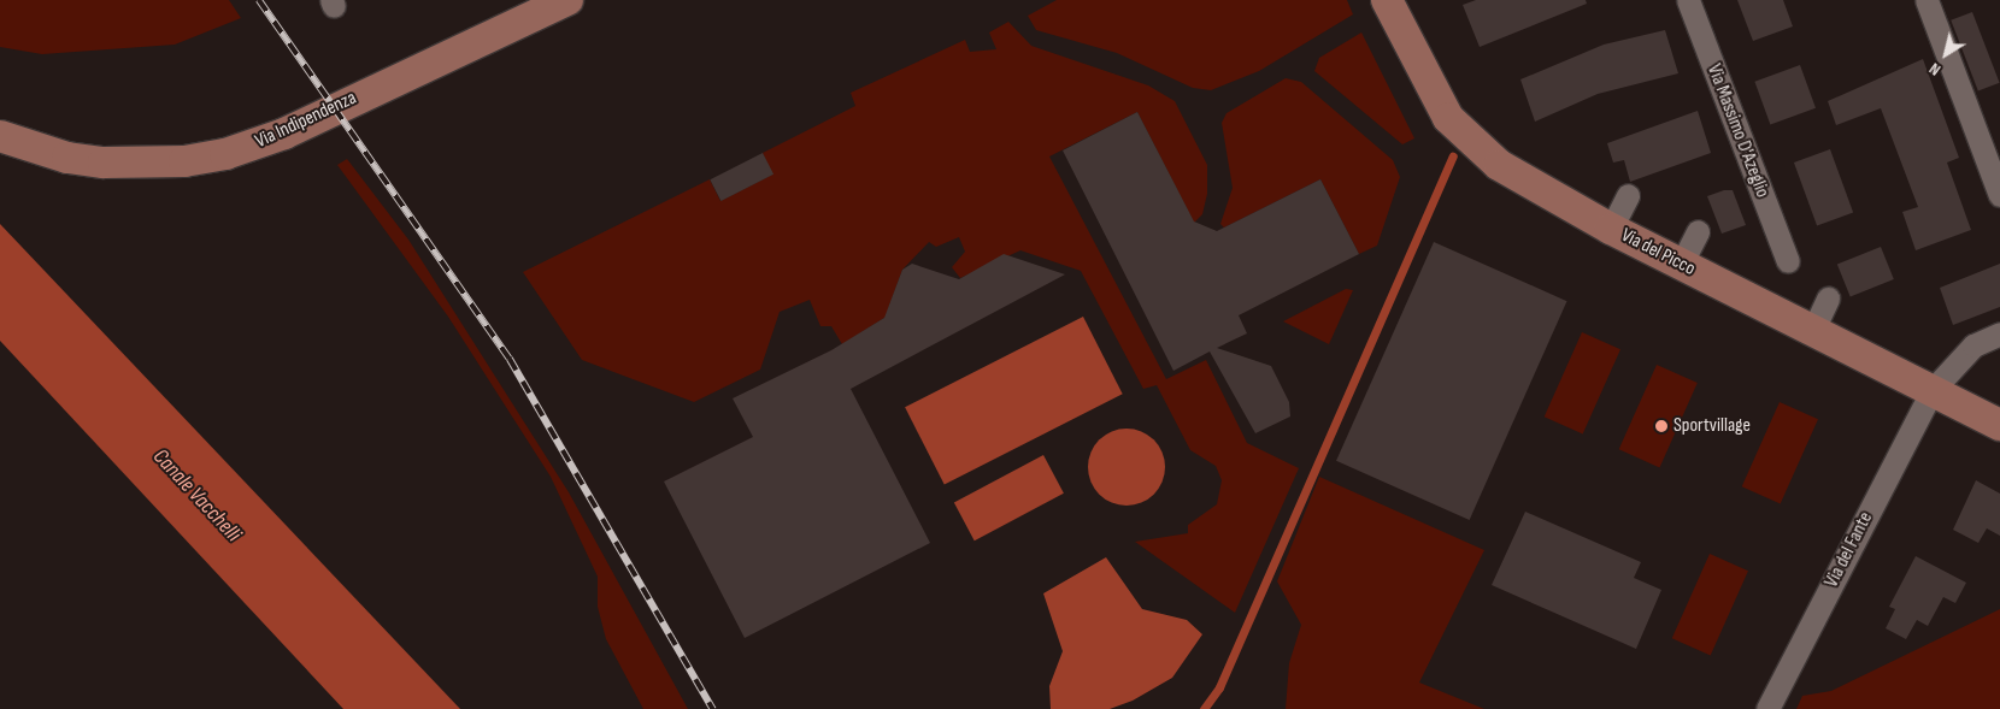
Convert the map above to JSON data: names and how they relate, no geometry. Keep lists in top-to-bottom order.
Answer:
{
  "streets": {
    "main road": ["Via Indipendenza", "Via del Picco"],
    "street": ["Via Massimo D'Azeglio", "Via del Fante"]
  },
  "crossings": [
    ["Via del Picco", "Via del Fante"]
  ],
  "water": ["Canale Vacchelli"],
  "places": ["Sportvillage"],
  "north": "bottom left"
}
